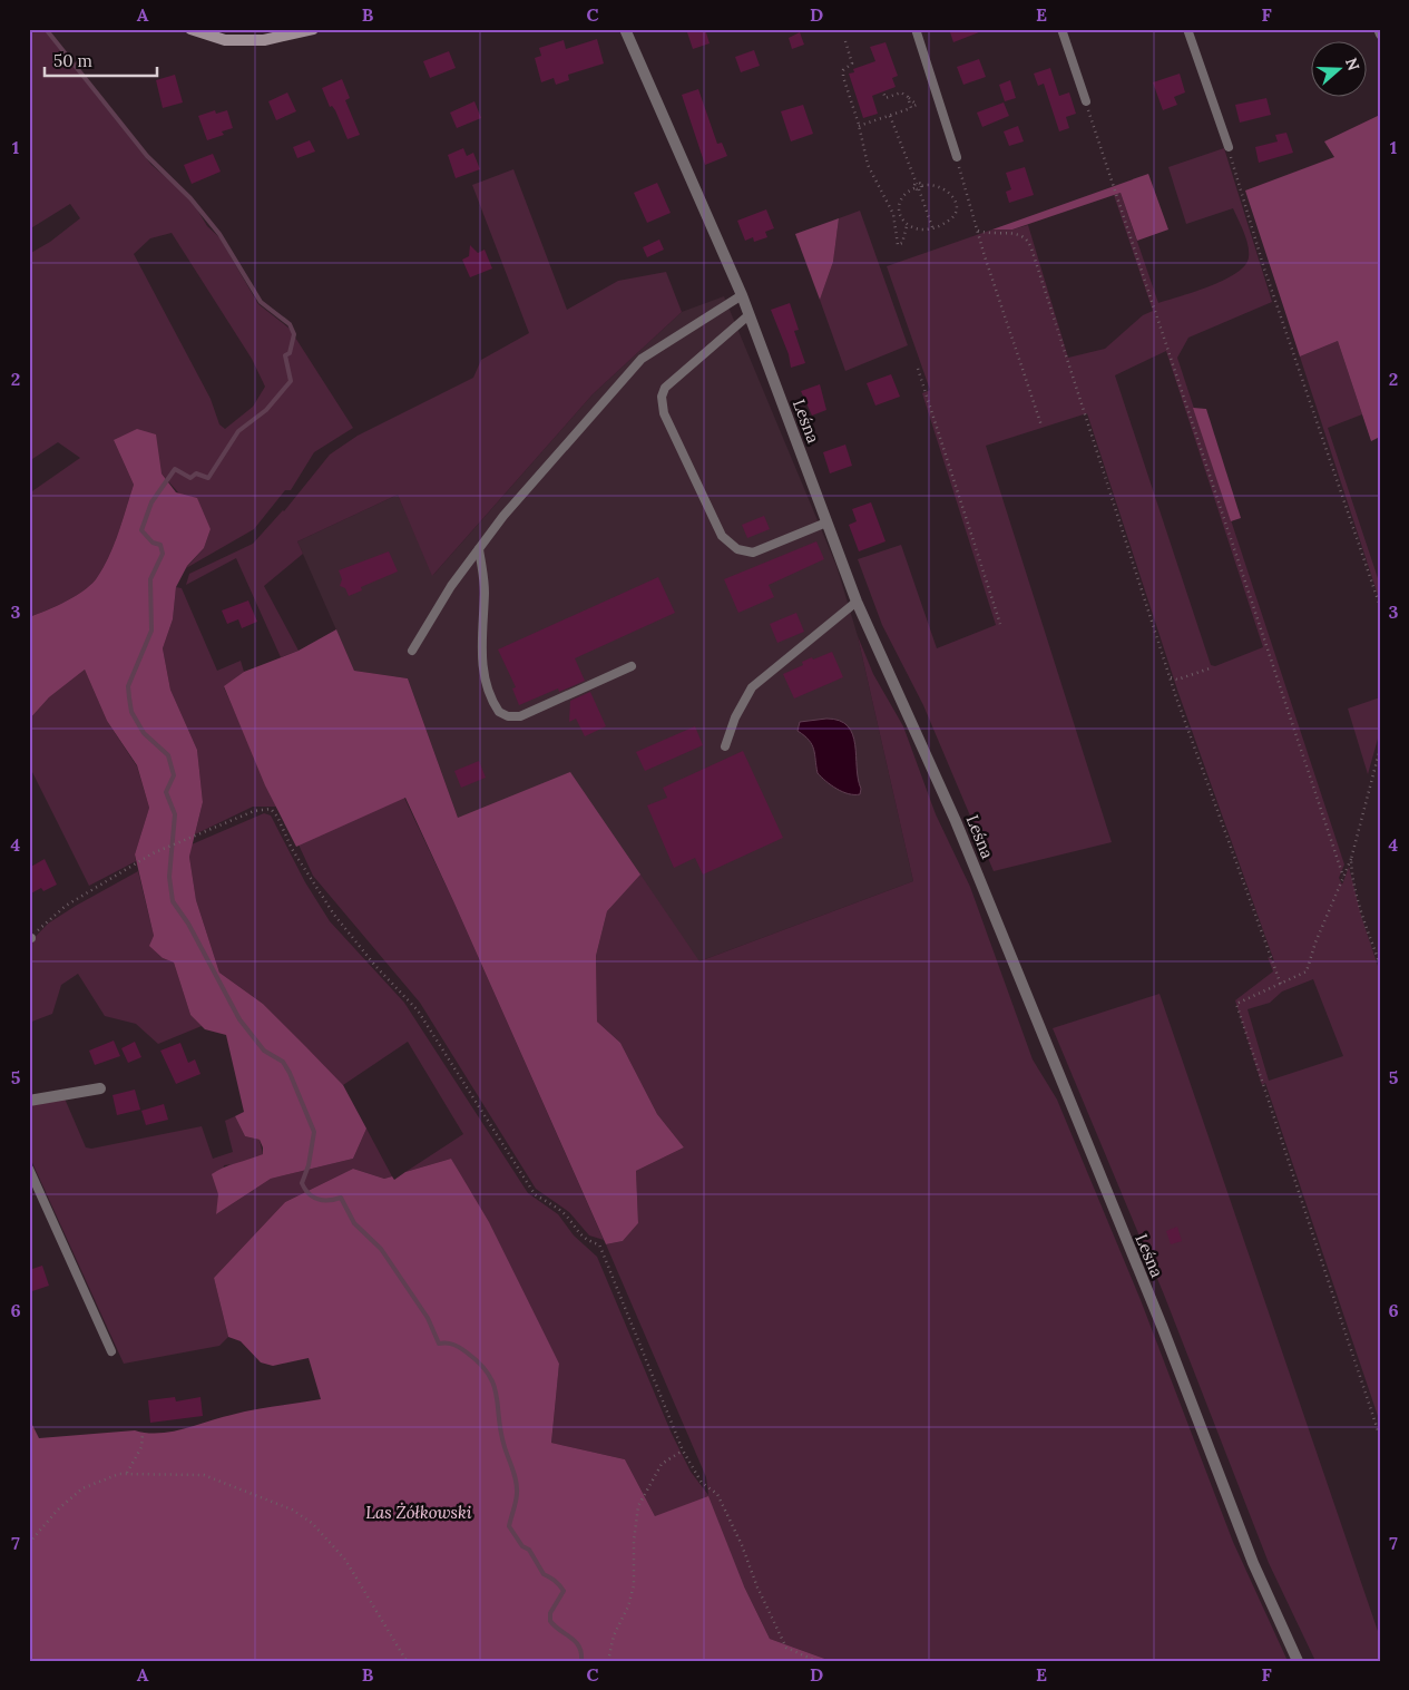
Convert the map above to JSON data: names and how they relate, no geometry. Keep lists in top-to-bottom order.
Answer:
{
  "streets": {
    "street": ["Leśna"]
  },
  "parks": ["Las Żółkowski"],
  "scale_bar": "50 m",
  "north": "right",
  "grid": {
    "columns": [
      "A",
      "B",
      "C",
      "D",
      "E",
      "F"
    ],
    "rows": [
      "1",
      "2",
      "3",
      "4",
      "5",
      "6",
      "7"
    ]
  }
}
